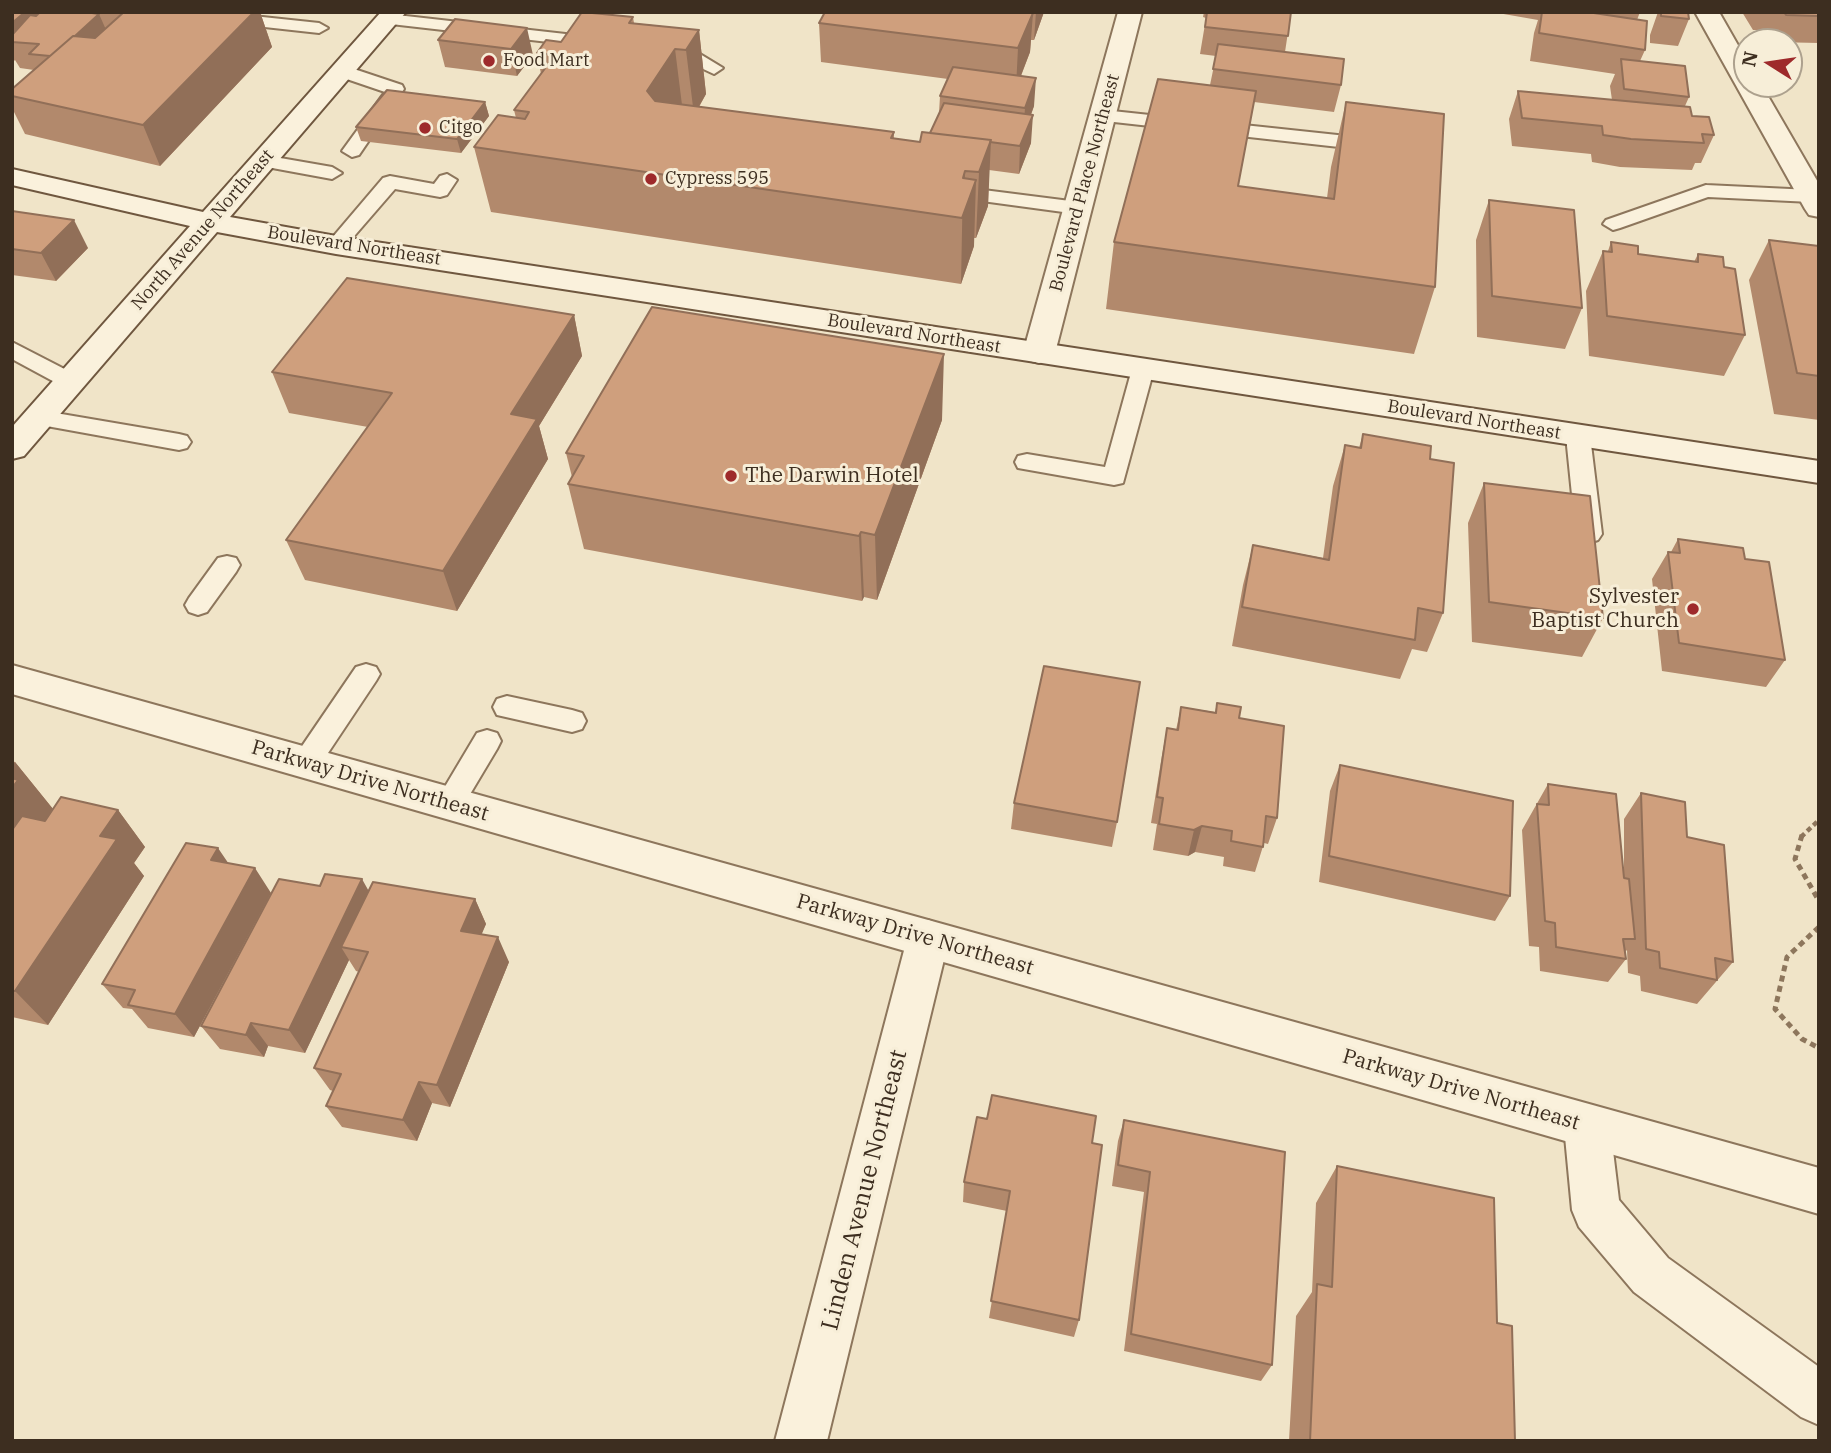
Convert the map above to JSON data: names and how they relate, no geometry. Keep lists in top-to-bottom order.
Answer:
{
  "streets": {
    "street": [
      "Boulevard Place Northeast",
      "North Avenue Northeast",
      "Boulevard Northeast",
      "Parkway Drive Northeast",
      "Linden Avenue Northeast"
    ]
  },
  "crossings": [
    ["Boulevard Place Northeast", "Boulevard Northeast"],
    ["North Avenue Northeast", "Boulevard Northeast"],
    ["Parkway Drive Northeast", "Linden Avenue Northeast"]
  ],
  "places": [
    "Food Mart",
    "Citgo",
    "Cypress 595",
    "The Darwin Hotel",
    "Sylvester Baptist Church"
  ],
  "north": "left"
}
